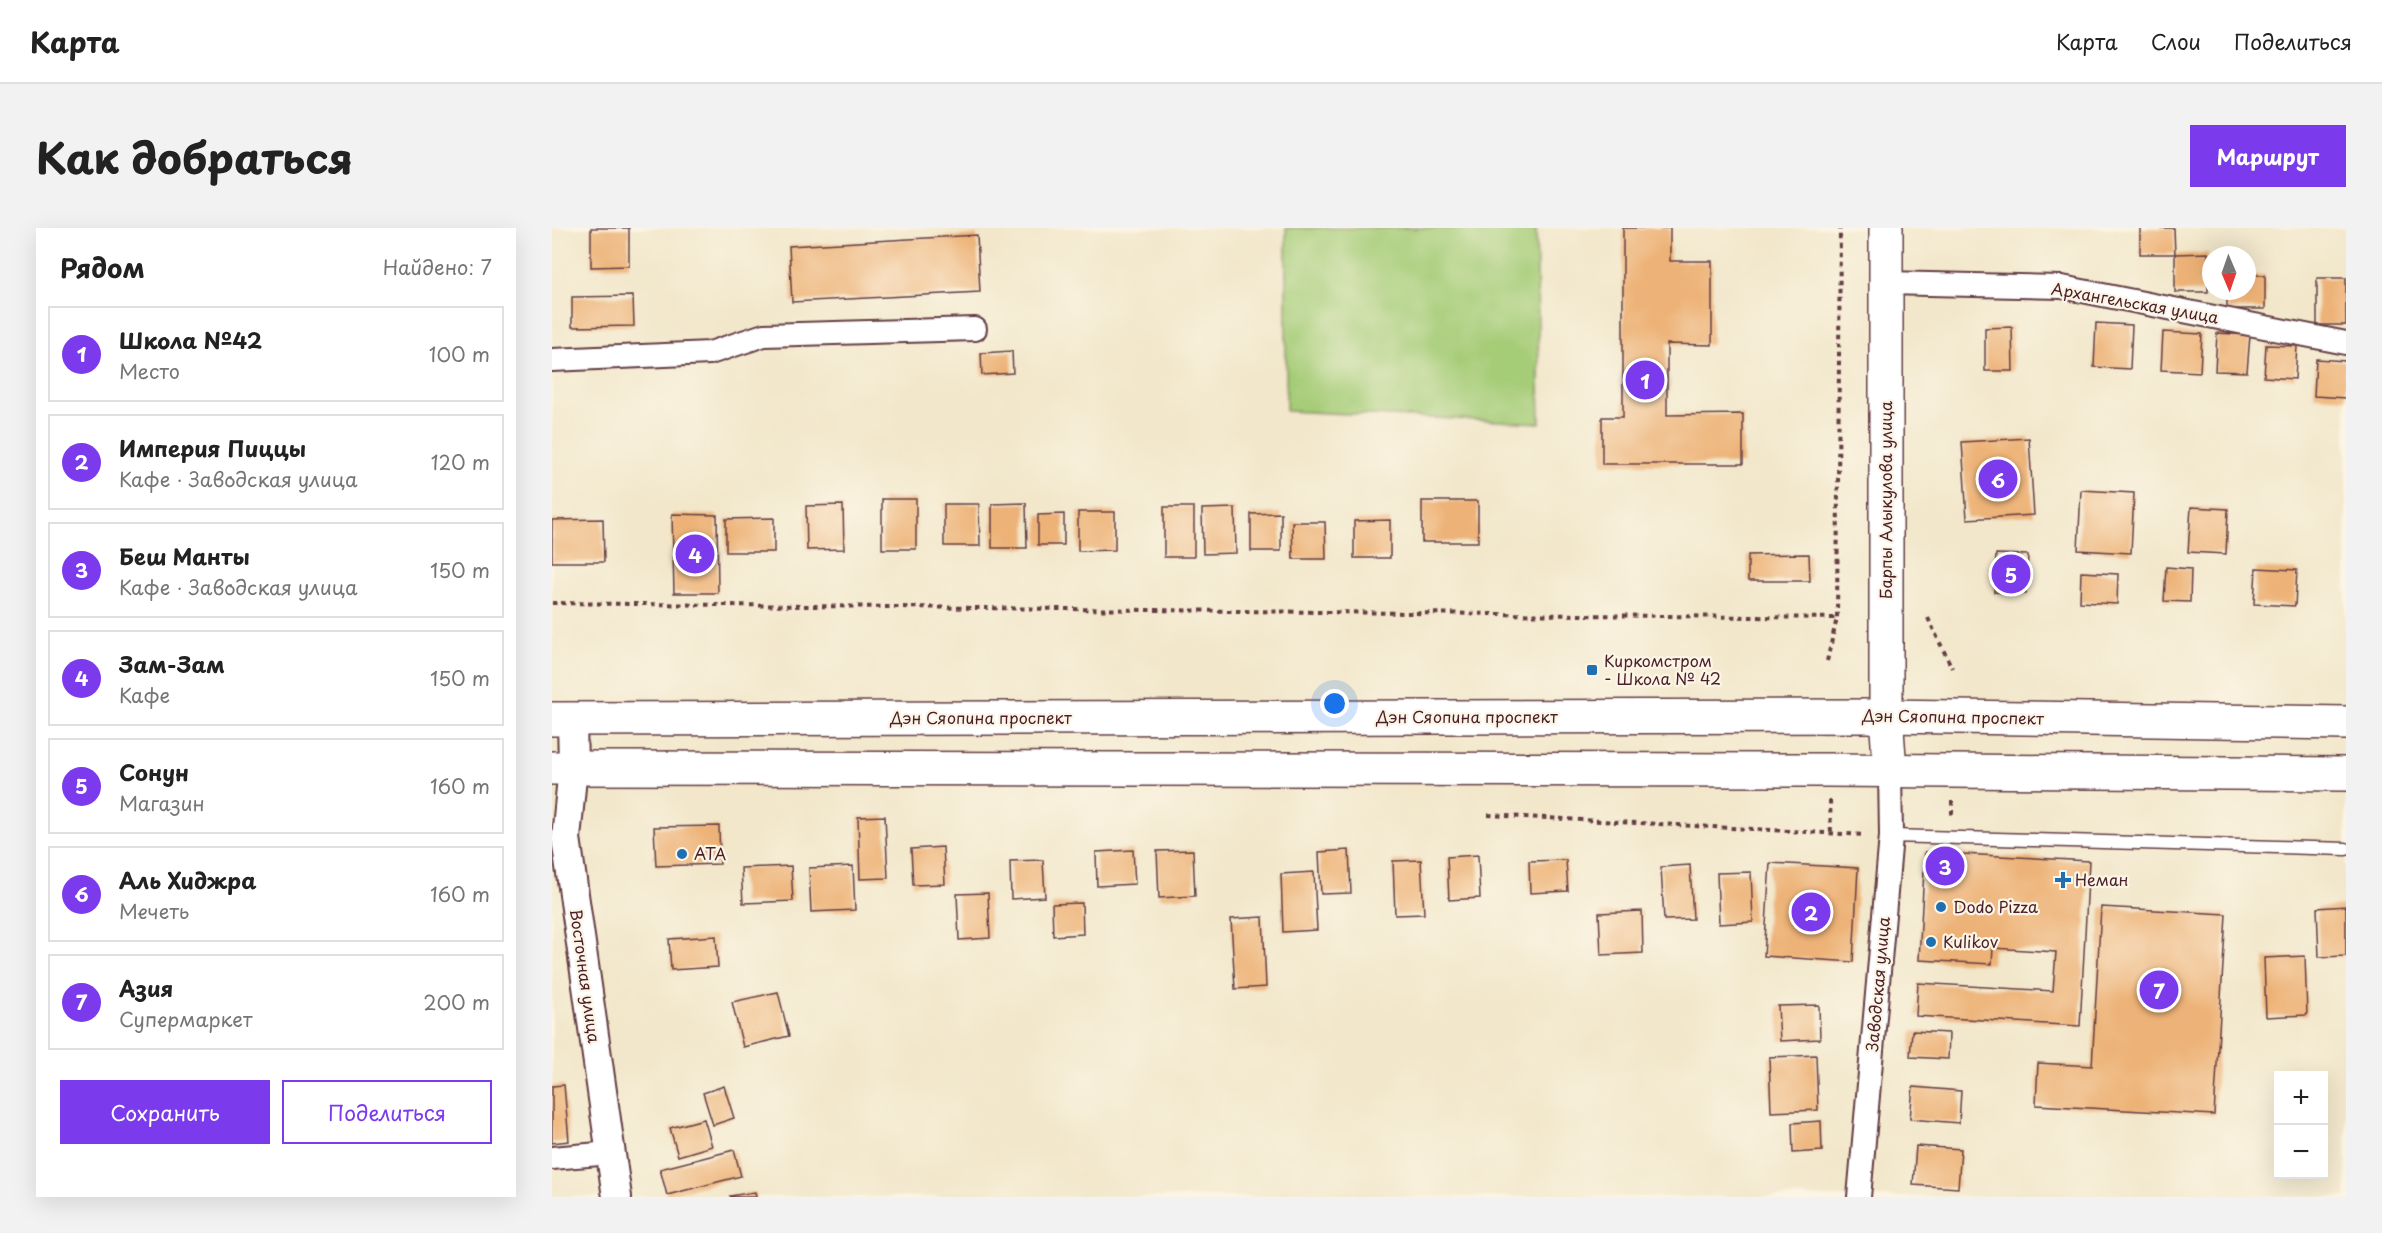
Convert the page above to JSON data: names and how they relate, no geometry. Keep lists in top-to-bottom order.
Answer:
{
  "streets": {
    "main road": ["Барпы Алыкулова улица", "Дэн Сяопина проспект"],
    "street": ["Архангельская улица", "Восточная улица", "Заводская улица"]
  },
  "crossings": [
    ["Архангельская улица", "Барпы Алыкулова улица"],
    ["Барпы Алыкулова улица", "Дэн Сяопина проспект"],
    ["Барпы Алыкулова улица", "Заводская улица"],
    ["Дэн Сяопина проспект", "Восточная улица"]
  ],
  "places": {
    "transit": ["Киркомстром - Школа № 42"],
    "other": ["АТА", "Dodo Pizza", "Kulikov"],
    "health": ["Неман"]
  },
  "north": "bottom",
  "page": {
    "header": "Карта",
    "nav": ["Карта", "Слои", "Поделиться"],
    "title": "Как добраться",
    "buttons": [
      "Маршрут",
      ["Сохранить", "Поделиться"]
    ],
    "heading": ["Рядом", "Найдено: 7"],
    "list": [
      {
        "mark": "1",
        "name": "Школа №42",
        "note": "Место",
        "value": "100 m"
      },
      {
        "mark": "2",
        "name": "Империя Пиццы",
        "note": "Кафе · Заводская улица",
        "value": "120 m"
      },
      {
        "mark": "3",
        "name": "Беш Манты",
        "note": "Кафе · Заводская улица",
        "value": "150 m"
      },
      {
        "mark": "4",
        "name": "Зам-Зам",
        "note": "Кафе",
        "value": "150 m"
      },
      {
        "mark": "5",
        "name": "Сонун",
        "note": "Магазин",
        "value": "160 m"
      },
      {
        "mark": "6",
        "name": "Аль Хиджра",
        "note": "Мечеть",
        "value": "160 m"
      },
      {
        "mark": "7",
        "name": "Азия",
        "note": "Супермаркет",
        "value": "200 m"
      }
    ],
    "pins": [
      "1",
      "6",
      "4",
      "5",
      "3",
      "2",
      "7"
    ],
    "map_buttons": ["+", "−"]
  }
}
